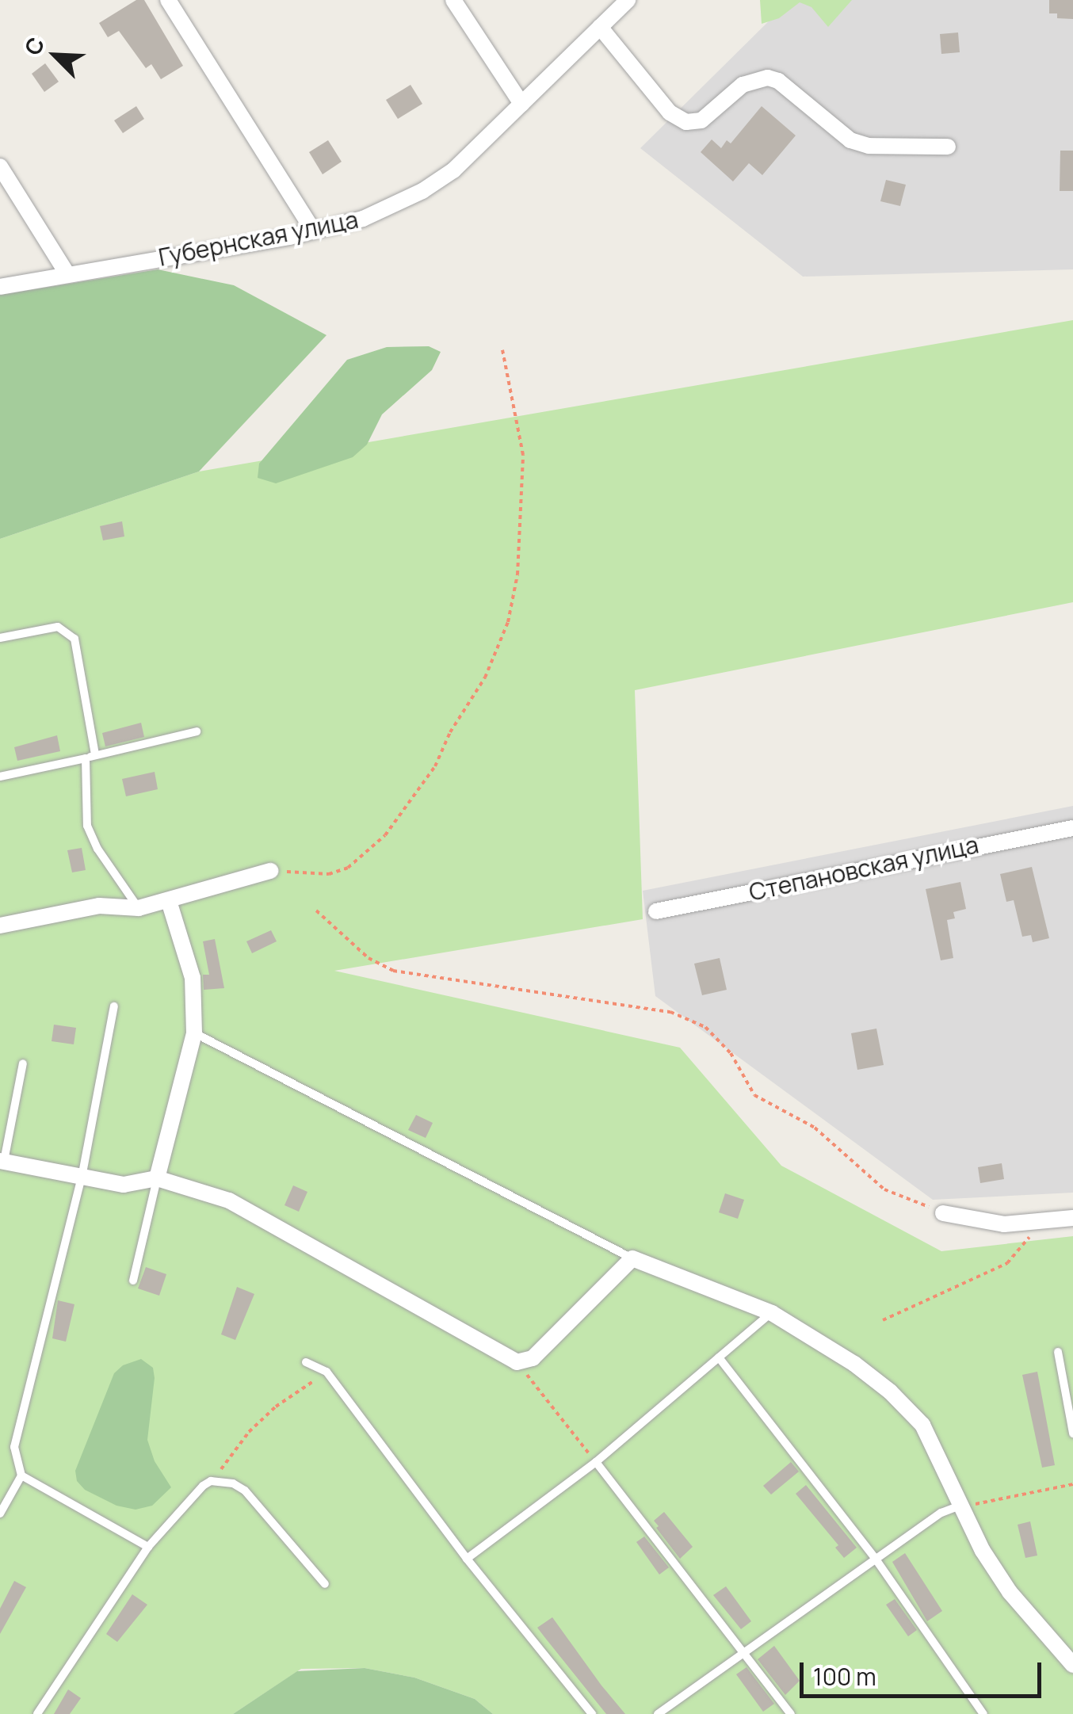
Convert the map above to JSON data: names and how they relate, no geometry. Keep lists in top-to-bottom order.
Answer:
{
  "streets": {
    "street": ["Губернская улица", "Степановская улица"]
  },
  "scale_bar": "100 m",
  "north": "top left"
}
